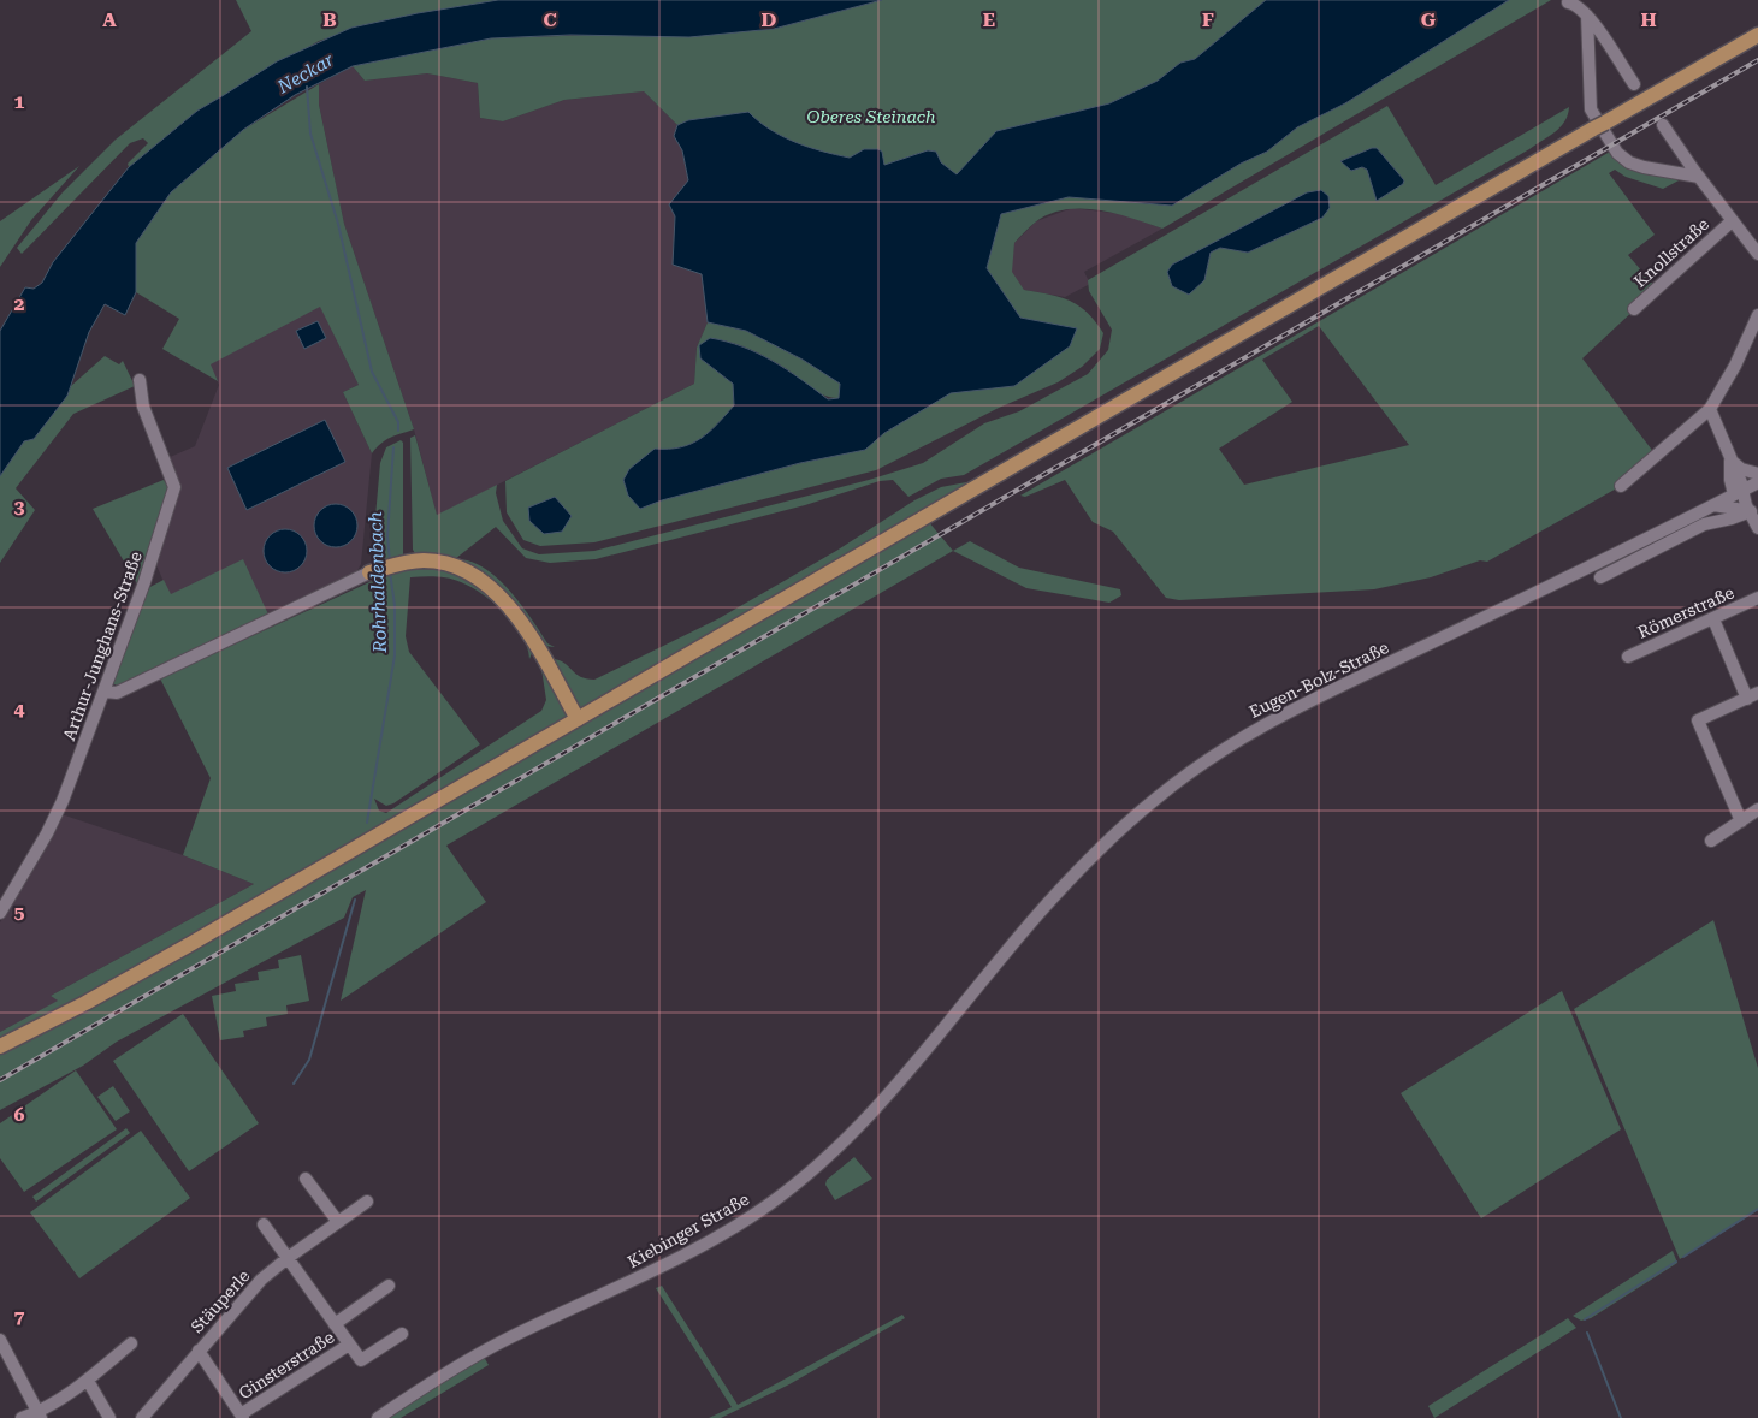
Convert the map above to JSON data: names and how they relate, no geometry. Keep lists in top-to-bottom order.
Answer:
{
  "streets": {
    "street": [
      "Knollstraße",
      "Römerstraße",
      "Arthur-Junghans-Straße",
      "Eugen-Bolz-Straße",
      "Kiebinger Straße",
      "Stäuperle",
      "Ginsterstraße"
    ]
  },
  "crossings": [
    ["Eugen-Bolz-Straße", "Kiebinger Straße"]
  ],
  "water": ["Neckar", "Rohrhaldenbach"],
  "parks": ["Oberes Steinach"],
  "grid": {
    "columns": [
      "A",
      "B",
      "C",
      "D",
      "E",
      "F",
      "G",
      "H"
    ],
    "rows": [
      "1",
      "2",
      "3",
      "4",
      "5",
      "6",
      "7"
    ]
  }
}
